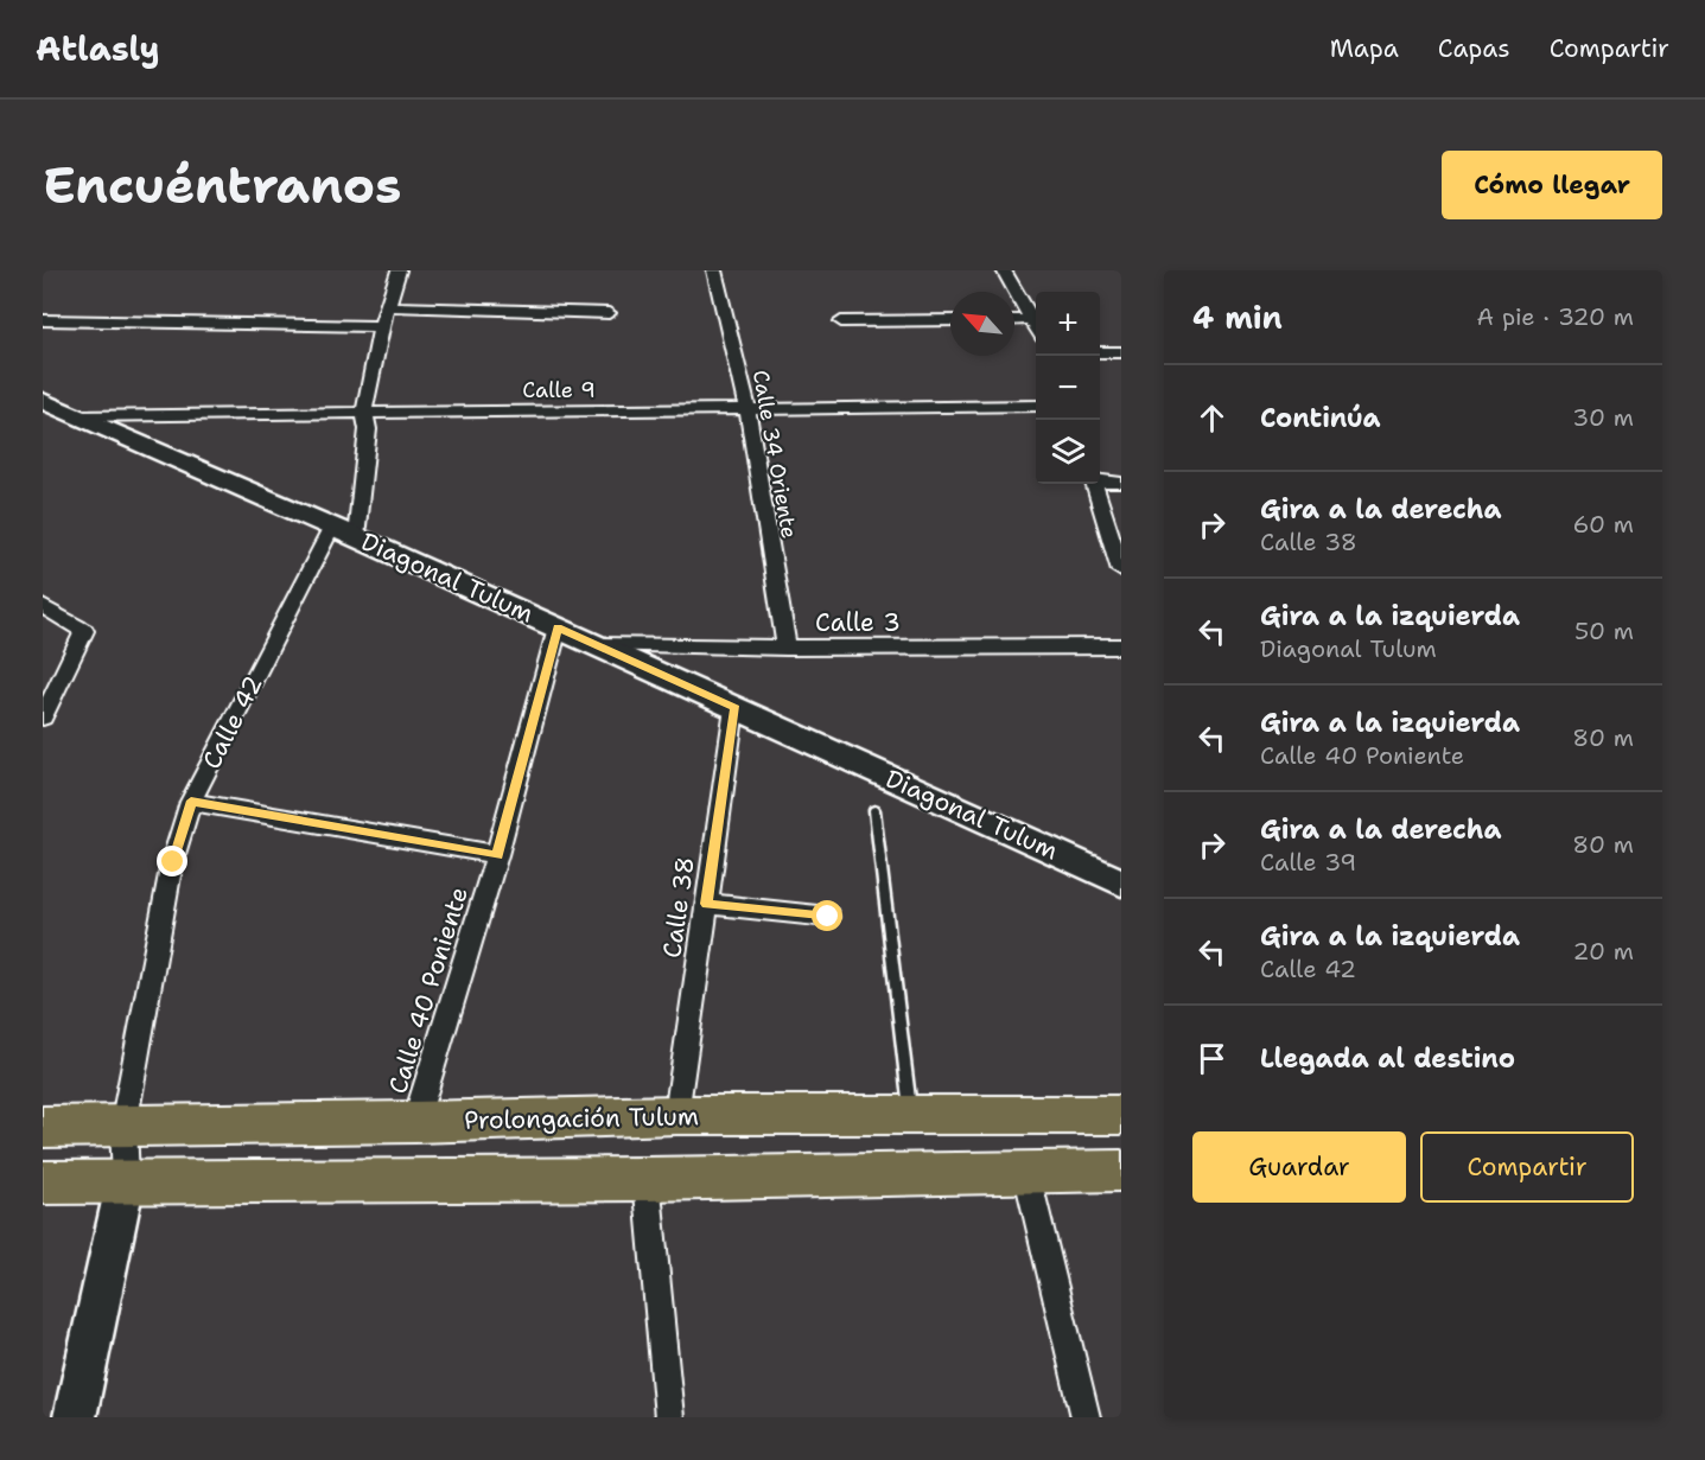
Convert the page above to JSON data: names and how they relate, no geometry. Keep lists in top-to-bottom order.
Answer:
{
  "streets": {
    "main road": ["Diagonal Tulum", "Prolongación Tulum"],
    "street": [
      "Calle 9",
      "Calle 34 Oriente",
      "Calle 3",
      "Calle 42",
      "Calle 38",
      "Calle 40 Poniente"
    ]
  },
  "crossings": [
    ["Calle 9", "Calle 34 Oriente"],
    ["Calle 9", "Diagonal Tulum"],
    ["Calle 9", "Calle 42"],
    ["Calle 34 Oriente", "Calle 3"],
    ["Diagonal Tulum", "Calle 3"],
    ["Diagonal Tulum", "Calle 42"],
    ["Diagonal Tulum", "Calle 38"],
    ["Diagonal Tulum", "Calle 40 Poniente"],
    ["Calle 42", "Prolongación Tulum"],
    ["Calle 38", "Prolongación Tulum"],
    ["Calle 40 Poniente", "Prolongación Tulum"]
  ],
  "north": "top left",
  "page": {
    "header": "Atlasly",
    "nav": ["Mapa", "Capas", "Compartir"],
    "buttons": [
      "Cómo llegar",
      ["Guardar", "Compartir"]
    ],
    "title": "Encuéntranos",
    "heading": ["4 min", "A pie · 320 m"],
    "map_buttons": ["+", "−"],
    "list": [
      ["Continúa", "30 m"],
      ["Gira a la derecha", "Calle 38", "60 m"],
      ["Gira a la izquierda", "Diagonal Tulum", "50 m"],
      ["Gira a la izquierda", "Calle 40 Poniente", "80 m"],
      ["Gira a la derecha", "Calle 39", "80 m"],
      ["Gira a la izquierda", "Calle 42", "20 m"],
      "Llegada al destino"
    ]
  }
}
